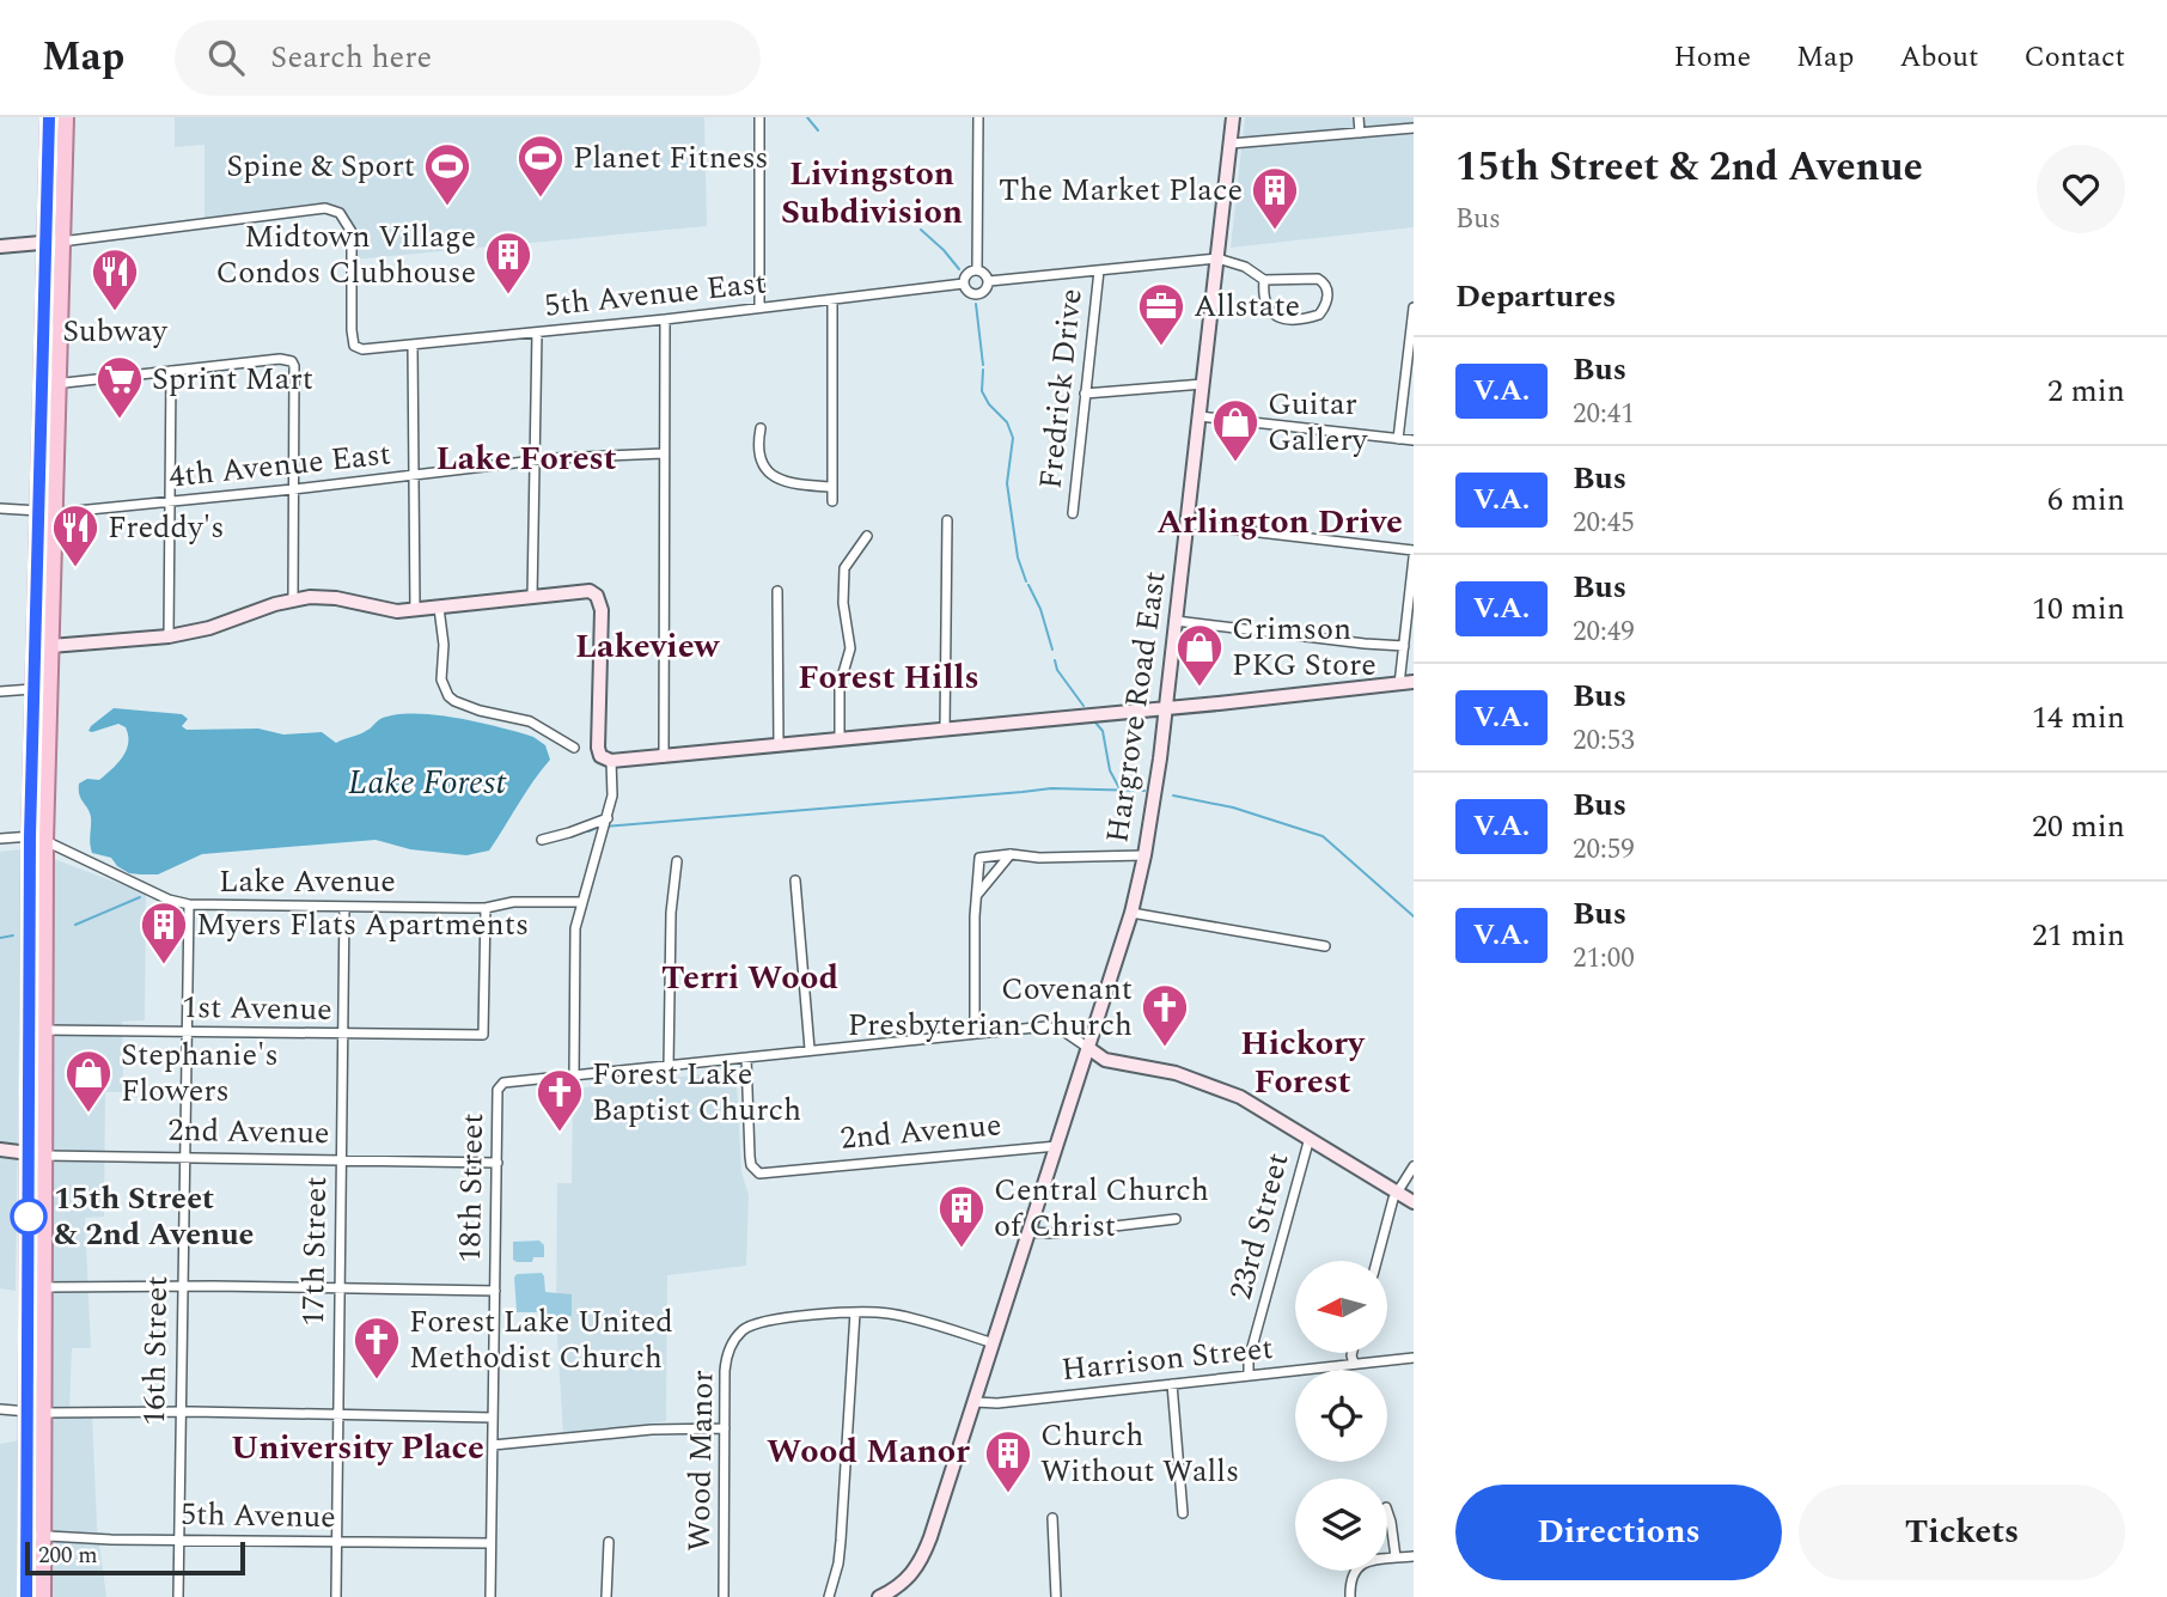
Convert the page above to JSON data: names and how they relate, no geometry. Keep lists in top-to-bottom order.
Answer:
{
  "streets": {
    "street": [
      "5th Avenue East",
      "Fredrick Drive",
      "4th Avenue East",
      "Hargrove Road East",
      "Lake Avenue",
      "1st Avenue",
      "2nd Avenue",
      "18th Street",
      "23rd Street",
      "17th Street",
      "16th Street",
      "Harrison Street",
      "Wood Manor",
      "5th Avenue"
    ]
  },
  "crossings": [
    ["Hargrove Road East", "2nd Avenue"],
    ["Hargrove Road East", "Harrison Street"],
    ["Hargrove Road East", "Wood Manor"],
    ["Lake Avenue", "1st Avenue"],
    ["Lake Avenue", "17th Street"],
    ["Lake Avenue", "16th Street"],
    ["1st Avenue", "17th Street"],
    ["1st Avenue", "16th Street"],
    ["2nd Avenue", "18th Street"],
    ["2nd Avenue", "17th Street"],
    ["2nd Avenue", "16th Street"],
    ["18th Street", "5th Avenue"],
    ["23rd Street", "Harrison Street"],
    ["17th Street", "5th Avenue"],
    ["16th Street", "5th Avenue"]
  ],
  "districts": [
    "Livingston Subdivision",
    "Lake Forest",
    "Arlington Drive",
    "Lakeview",
    "Forest Hills",
    "Terri Wood",
    "Hickory Forest",
    "University Place",
    "Wood Manor"
  ],
  "water": ["Lake Forest"],
  "places": {
    "sports": ["Planet Fitness", "Spine & Sport"],
    "building": [
      "The Market Place",
      "Midtown Village Condos Clubhouse",
      "Myers Flats Apartments",
      "Central Church of Christ",
      "Church Without Walls"
    ],
    "restaurant": ["Subway", "Freddy's"],
    "office": ["Allstate"],
    "supermarket": ["Sprint Mart"],
    "shop": ["Guitar Gallery", "Crimson PKG Store", "Stephanie's Flowers"],
    "church": ["Covenant Presbyterian Church", "Forest Lake Baptist Church", "Forest Lake United Methodist Church"],
    "other": ["15th Street & 2nd Avenue"]
  },
  "lines": ["bus line V.A."],
  "scale_bar": "200 m",
  "north": "left",
  "page": {
    "header": "Map",
    "search": "Search here",
    "nav": [
      "Home",
      "Map",
      "About",
      "Contact"
    ],
    "heading": [
      ["15th Street & 2nd Avenue", "Bus"],
      "Departures"
    ],
    "list": [
      {
        "mark": "V.A.",
        "name": "Bus",
        "note": "20:41",
        "value": "2 min"
      },
      {
        "mark": "V.A.",
        "name": "Bus",
        "note": "20:45",
        "value": "6 min"
      },
      {
        "mark": "V.A.",
        "name": "Bus",
        "note": "20:49",
        "value": "10 min"
      },
      {
        "mark": "V.A.",
        "name": "Bus",
        "note": "20:53",
        "value": "14 min"
      },
      {
        "mark": "V.A.",
        "name": "Bus",
        "note": "20:59",
        "value": "20 min"
      },
      {
        "mark": "V.A.",
        "name": "Bus",
        "note": "21:00",
        "value": "21 min"
      }
    ],
    "buttons": ["Directions", "Tickets"],
    "scale": "200 m"
  }
}
